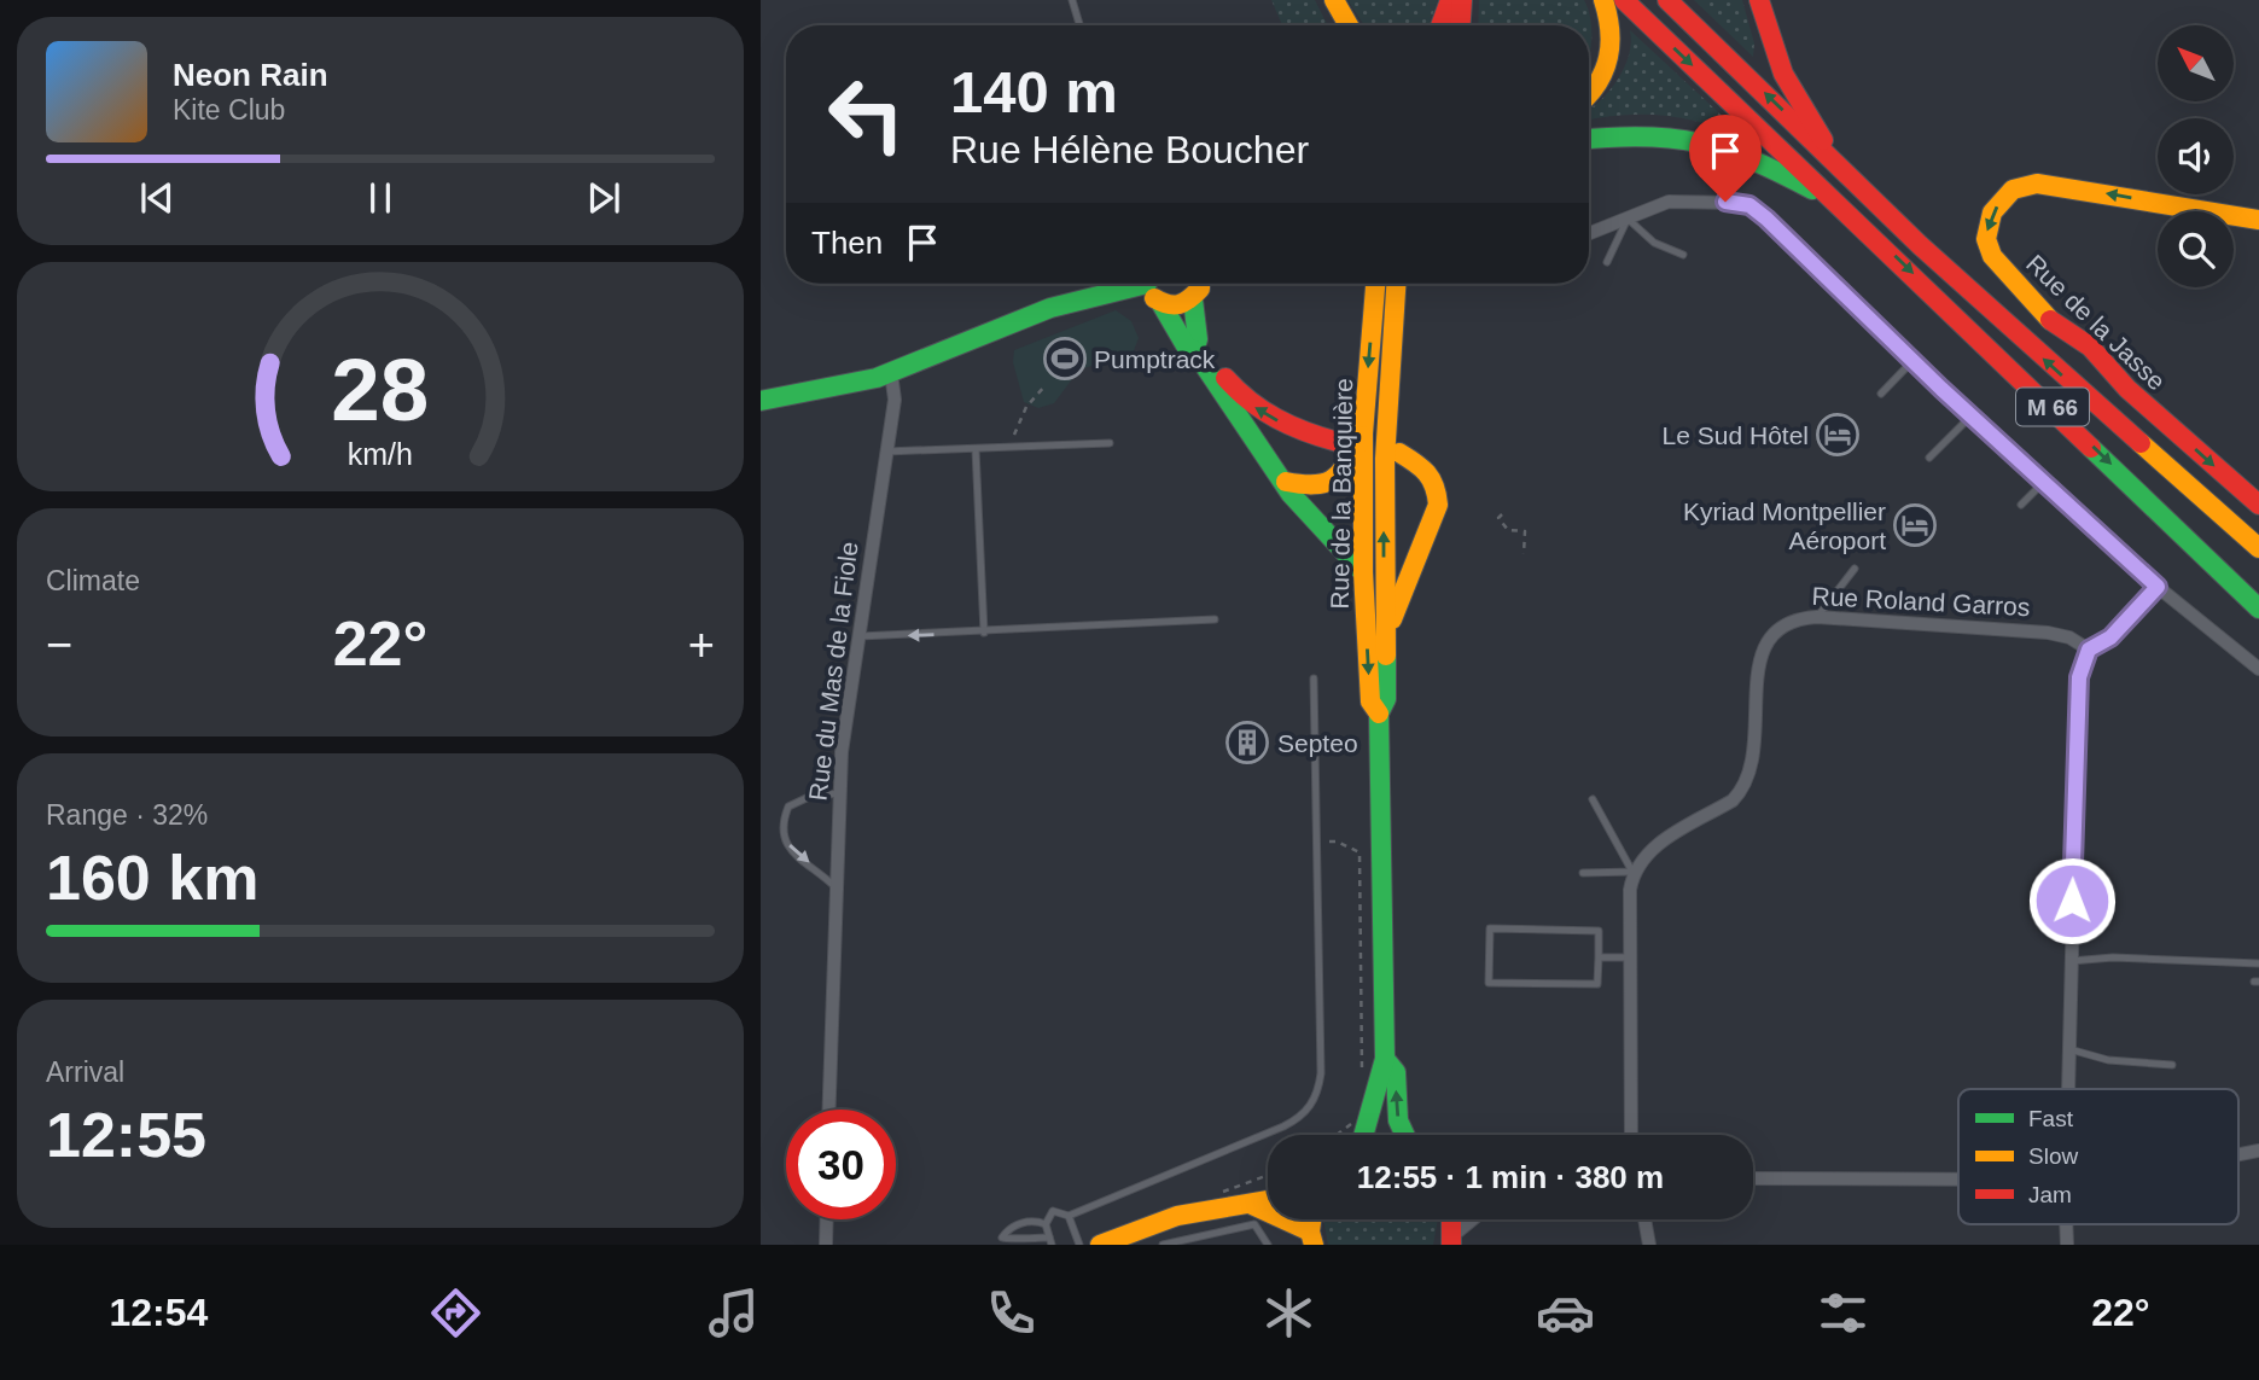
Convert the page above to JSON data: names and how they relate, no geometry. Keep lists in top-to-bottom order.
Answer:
{
  "streets": {
    "main road": ["Rue de la Jasse", "M 66", "Rue de la Banquière"],
    "street": ["Rue Roland Garros", "Rue du Mas de la Fiole"]
  },
  "places": {
    "sports": ["Pumptrack"],
    "hotel": ["Le Sud Hôtel", "Kyriad Montpellier Aéroport"],
    "building": ["Septeo"]
  },
  "legend": ["Fast", "Slow", "Jam"],
  "north": "top left",
  "page": {
    "turn": ["140 m", "Rue Hélène Boucher"],
    "song": ["Neon Rain", "Kite Club"],
    "then": "Then",
    "tile": [
      "Climate",
      ["Range · 32%", "160 km"],
      ["Arrival", "12:55"]
    ],
    "heat": ["−", "22°", "+"],
    "limit": "30",
    "trip": "12:55 · 1 min · 380 m",
    "tabs": ["12:54", "22°"],
    "gauge": ["28", "km/h"]
  }
}
